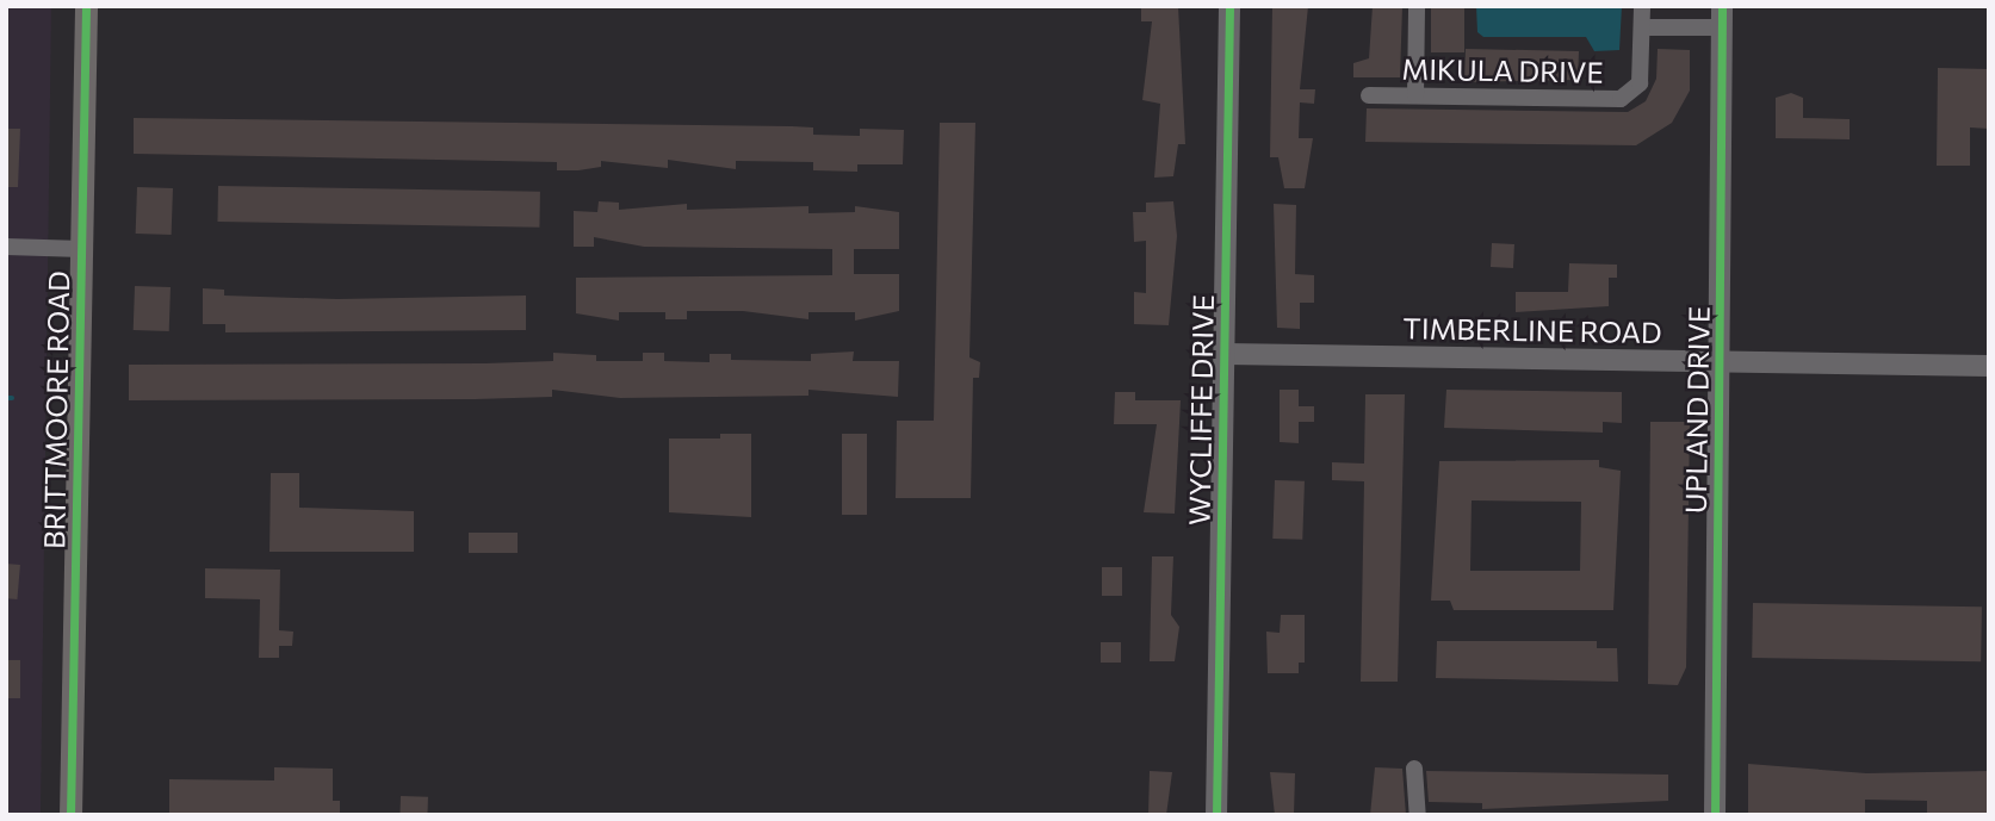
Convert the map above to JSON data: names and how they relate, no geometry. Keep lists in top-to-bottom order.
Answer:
{
  "streets": {
    "main road": ["BRITTMOORE ROAD"],
    "street": [
      "MIKULA DRIVE",
      "TIMBERLINE ROAD",
      "WYCLIFFE DRIVE",
      "UPLAND DRIVE"
    ]
  },
  "crossings": [
    ["TIMBERLINE ROAD", "WYCLIFFE DRIVE"],
    ["TIMBERLINE ROAD", "UPLAND DRIVE"]
  ]
}
